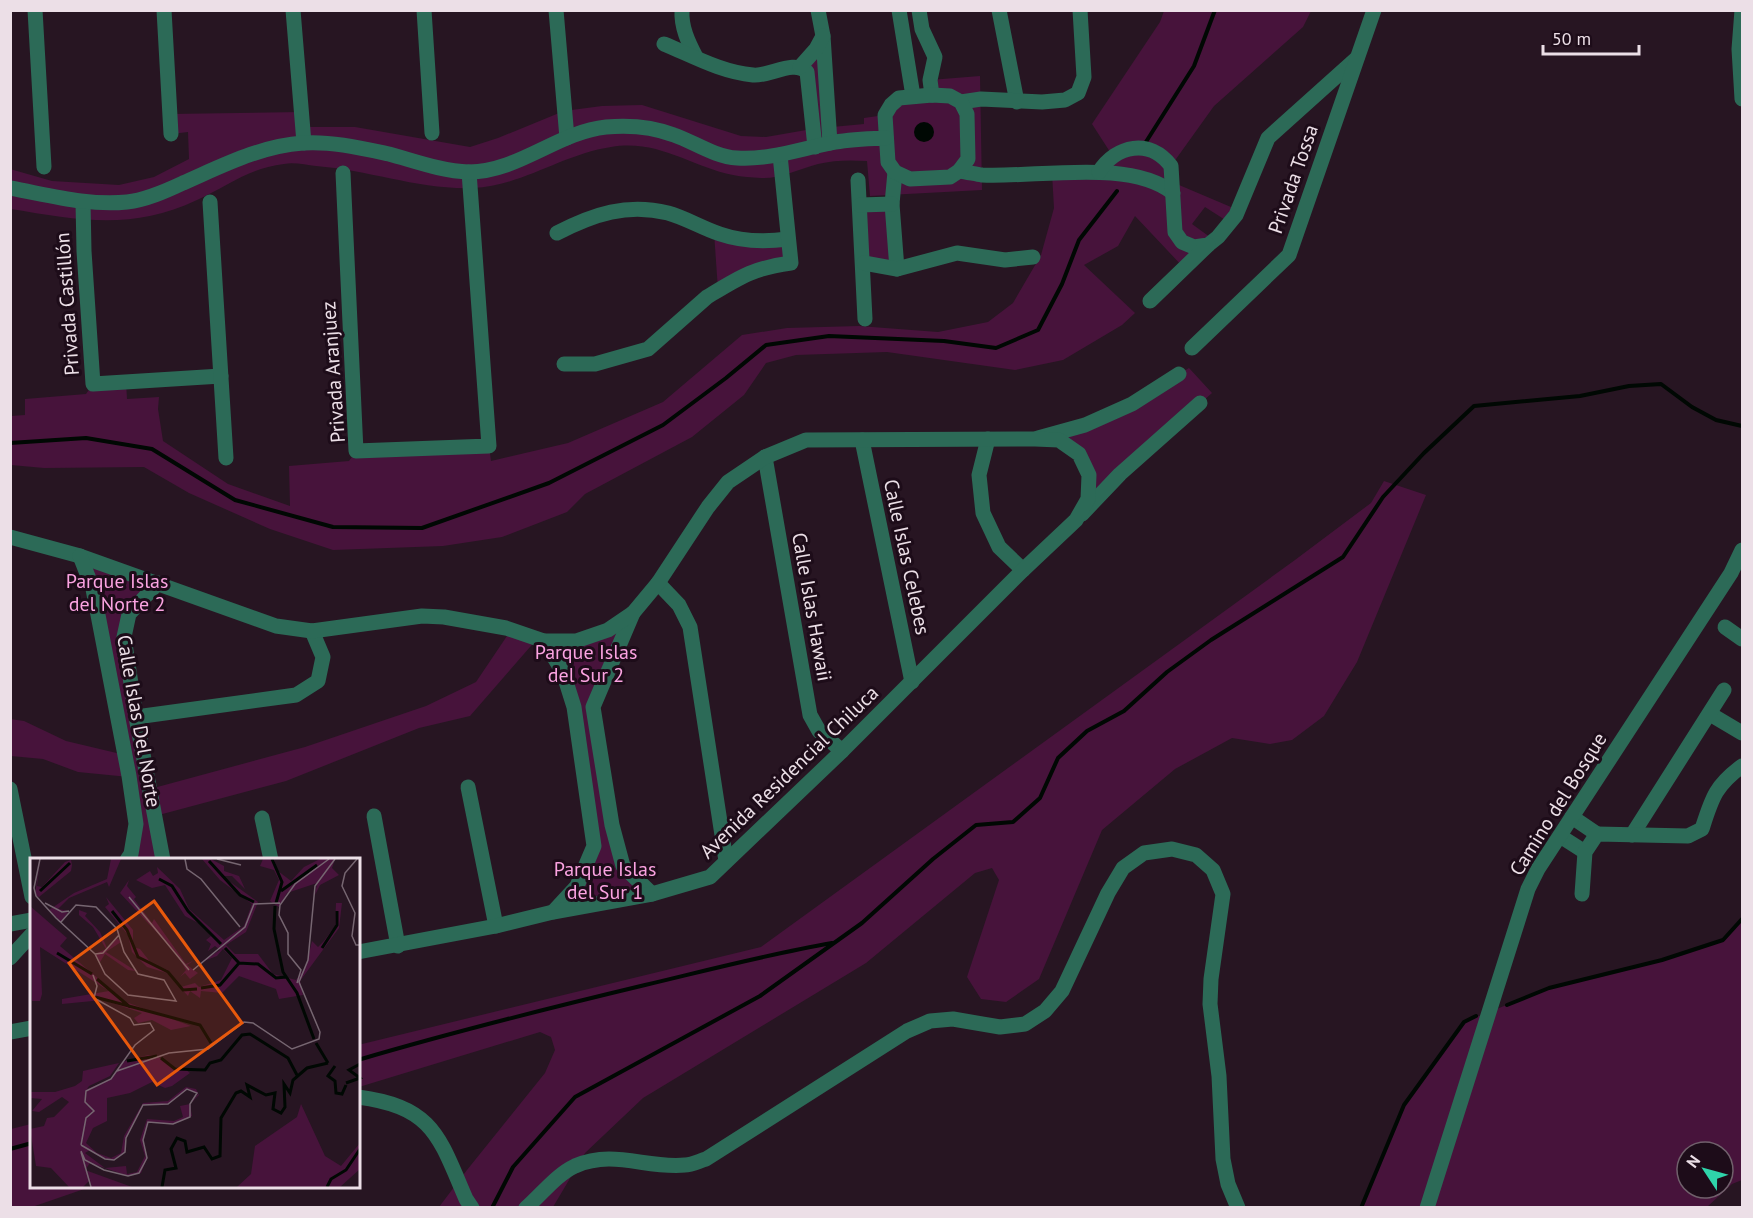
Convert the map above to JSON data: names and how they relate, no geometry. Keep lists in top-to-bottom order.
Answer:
{
  "streets": {
    "street": [
      "Privada Tossa",
      "Privada Castillón",
      "Privada Aranjuez",
      "Calle Islas Celebes",
      "Calle Islas Hawaii",
      "Calle Islas Del Norte",
      "Avenida Residencial Chiluca",
      "Camino del Bosque"
    ]
  },
  "crossings": [
    ["Calle Islas Celebes", "Avenida Residencial Chiluca"],
    ["Calle Islas Hawaii", "Avenida Residencial Chiluca"],
    ["Calle Islas Del Norte", "Avenida Residencial Chiluca"]
  ],
  "parks": ["Parque Islas del Norte 2", "Parque Islas del Sur 2", "Parque Islas del Sur 1"],
  "scale_bar": "50 m",
  "north": "top left"
}
